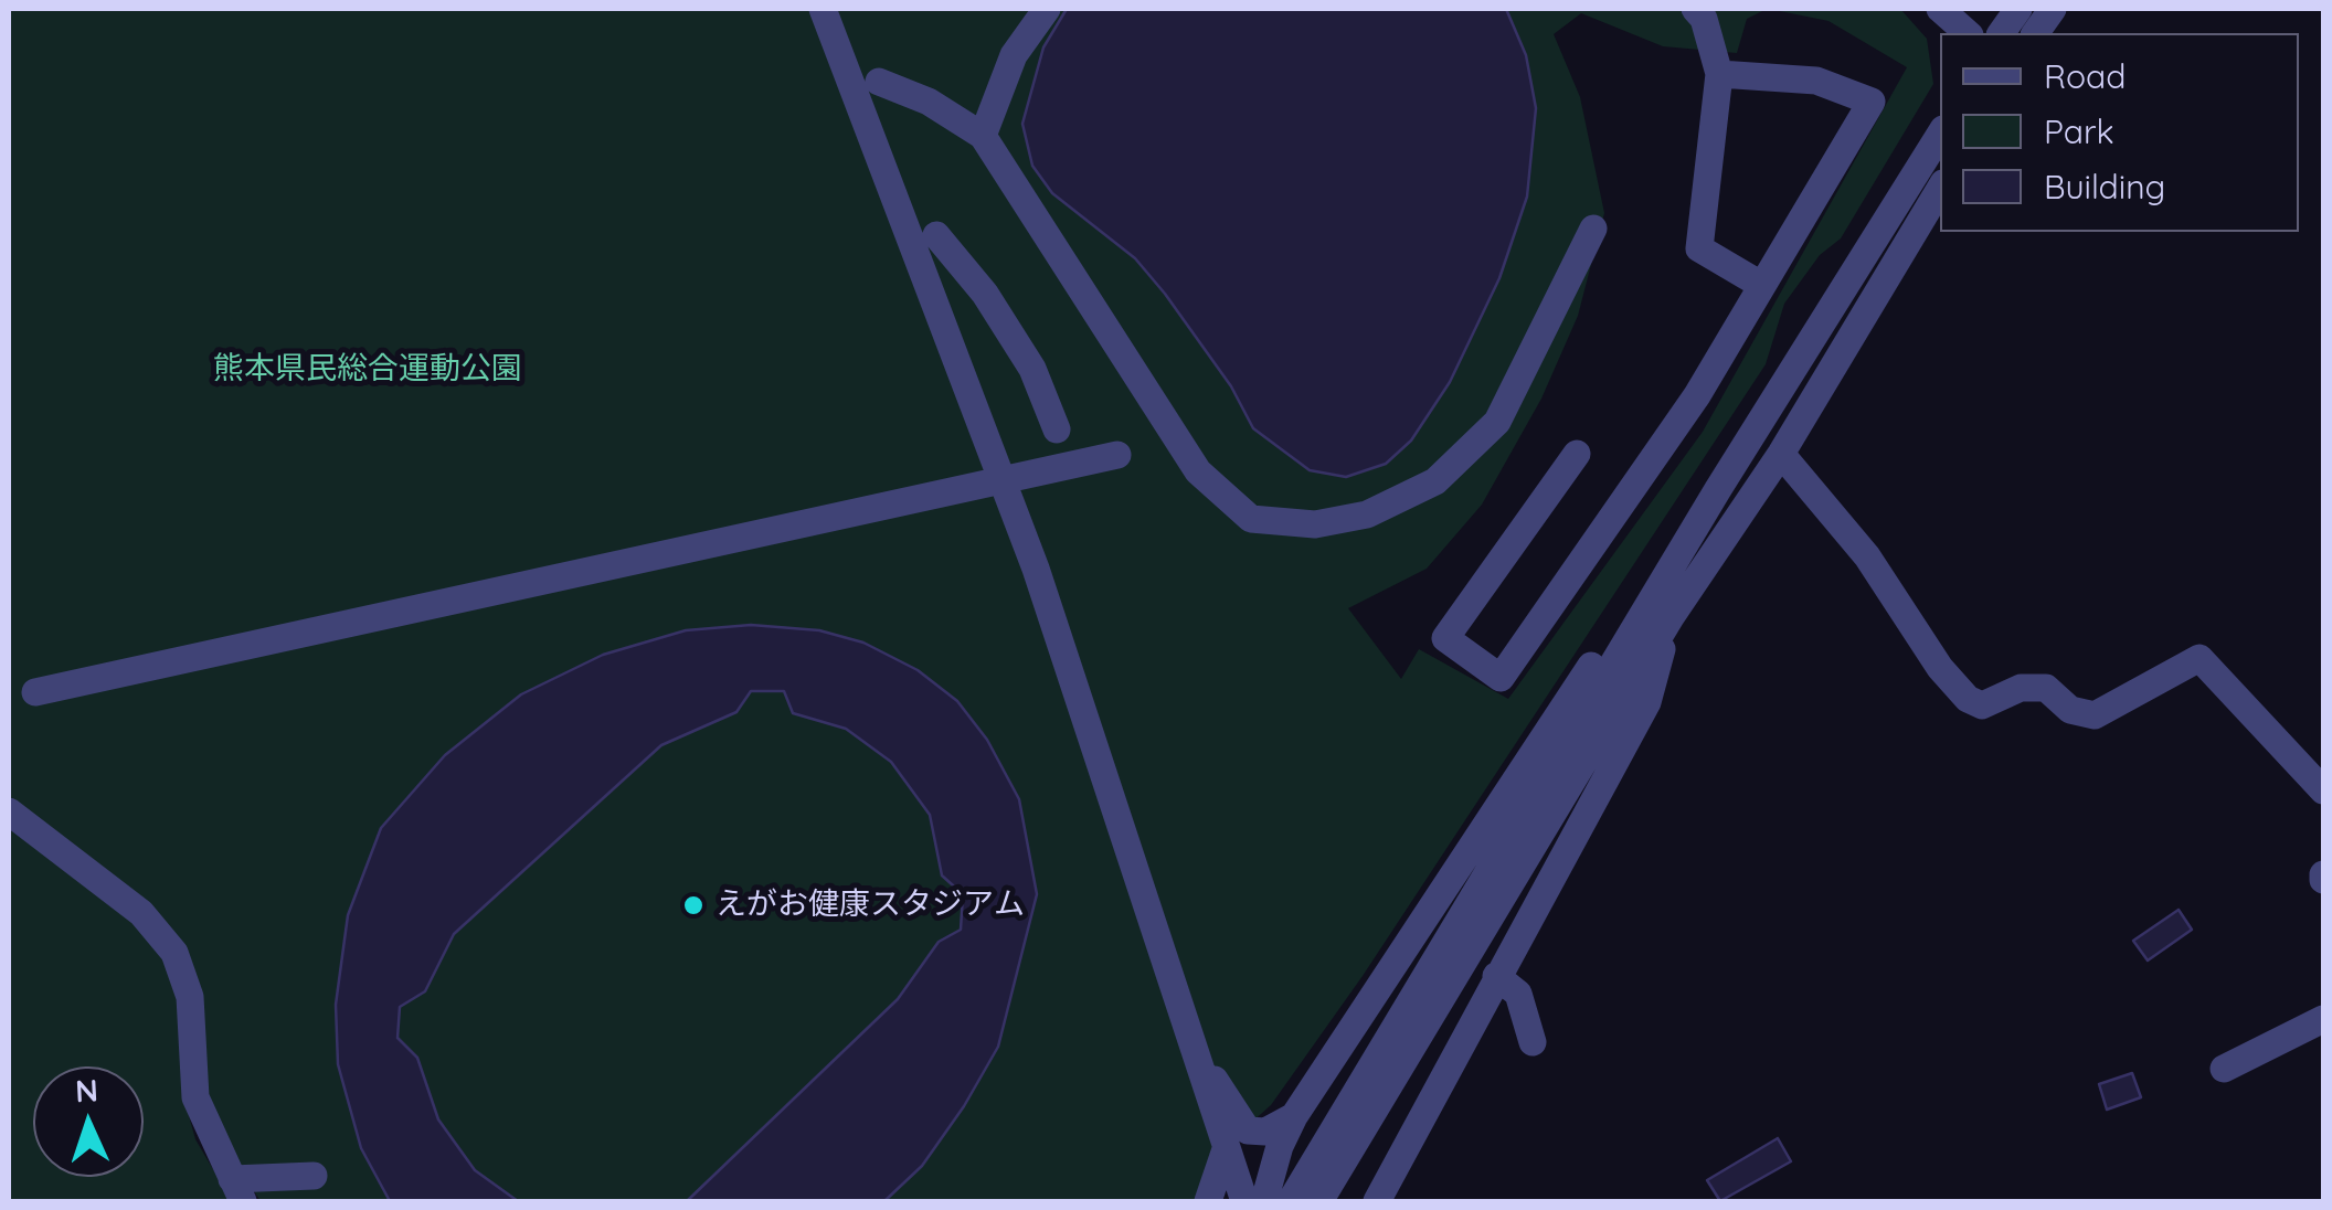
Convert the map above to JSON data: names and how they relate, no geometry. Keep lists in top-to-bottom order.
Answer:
{
  "parks": ["熊本県民総合運動公園"],
  "places": ["えがお健康スタジアム"],
  "legend": ["Road", "Park", "Building"],
  "north": "top"
}
